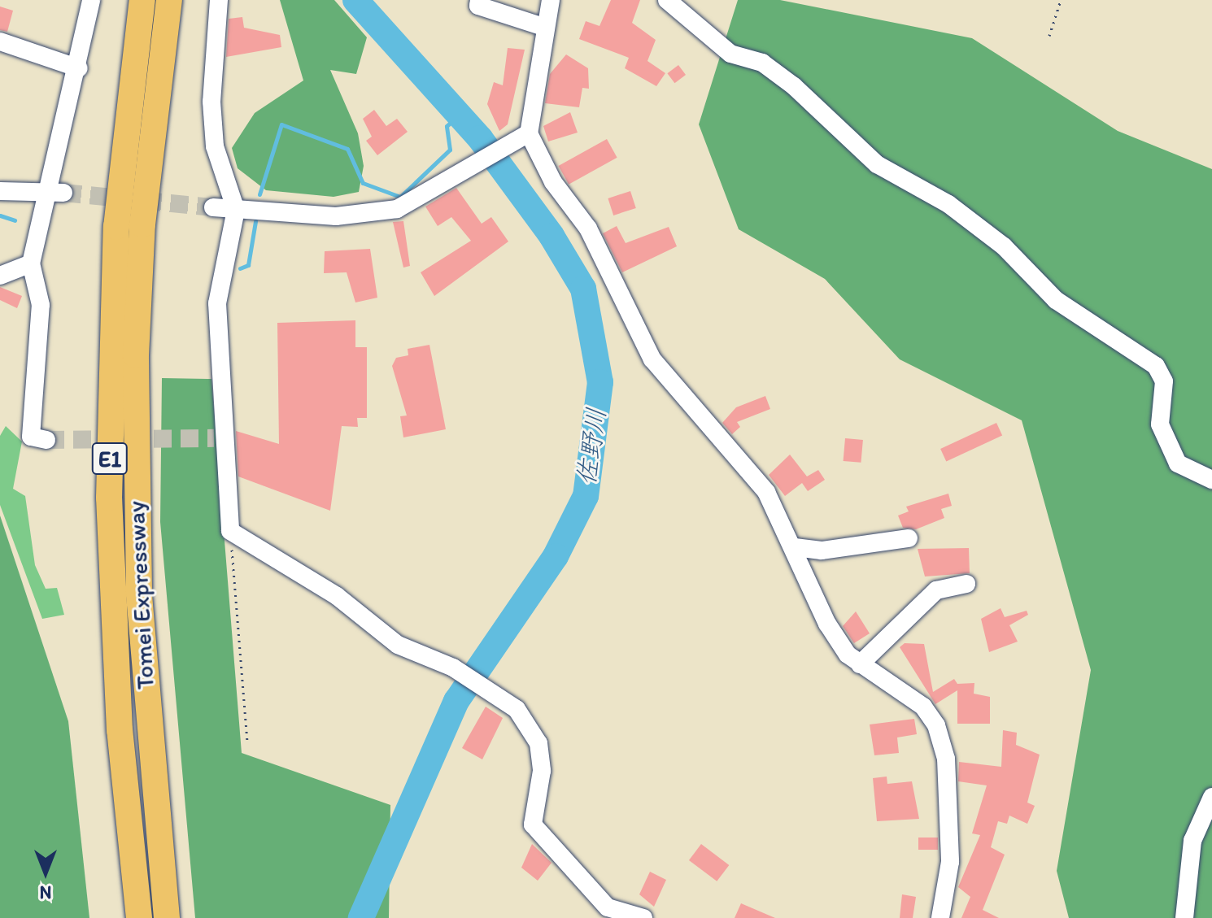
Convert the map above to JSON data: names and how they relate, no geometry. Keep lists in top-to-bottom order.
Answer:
{
  "streets": {
    "highway": ["E1", "Tomei Expressway"]
  },
  "water": ["佐野川"],
  "north": "bottom"
}
